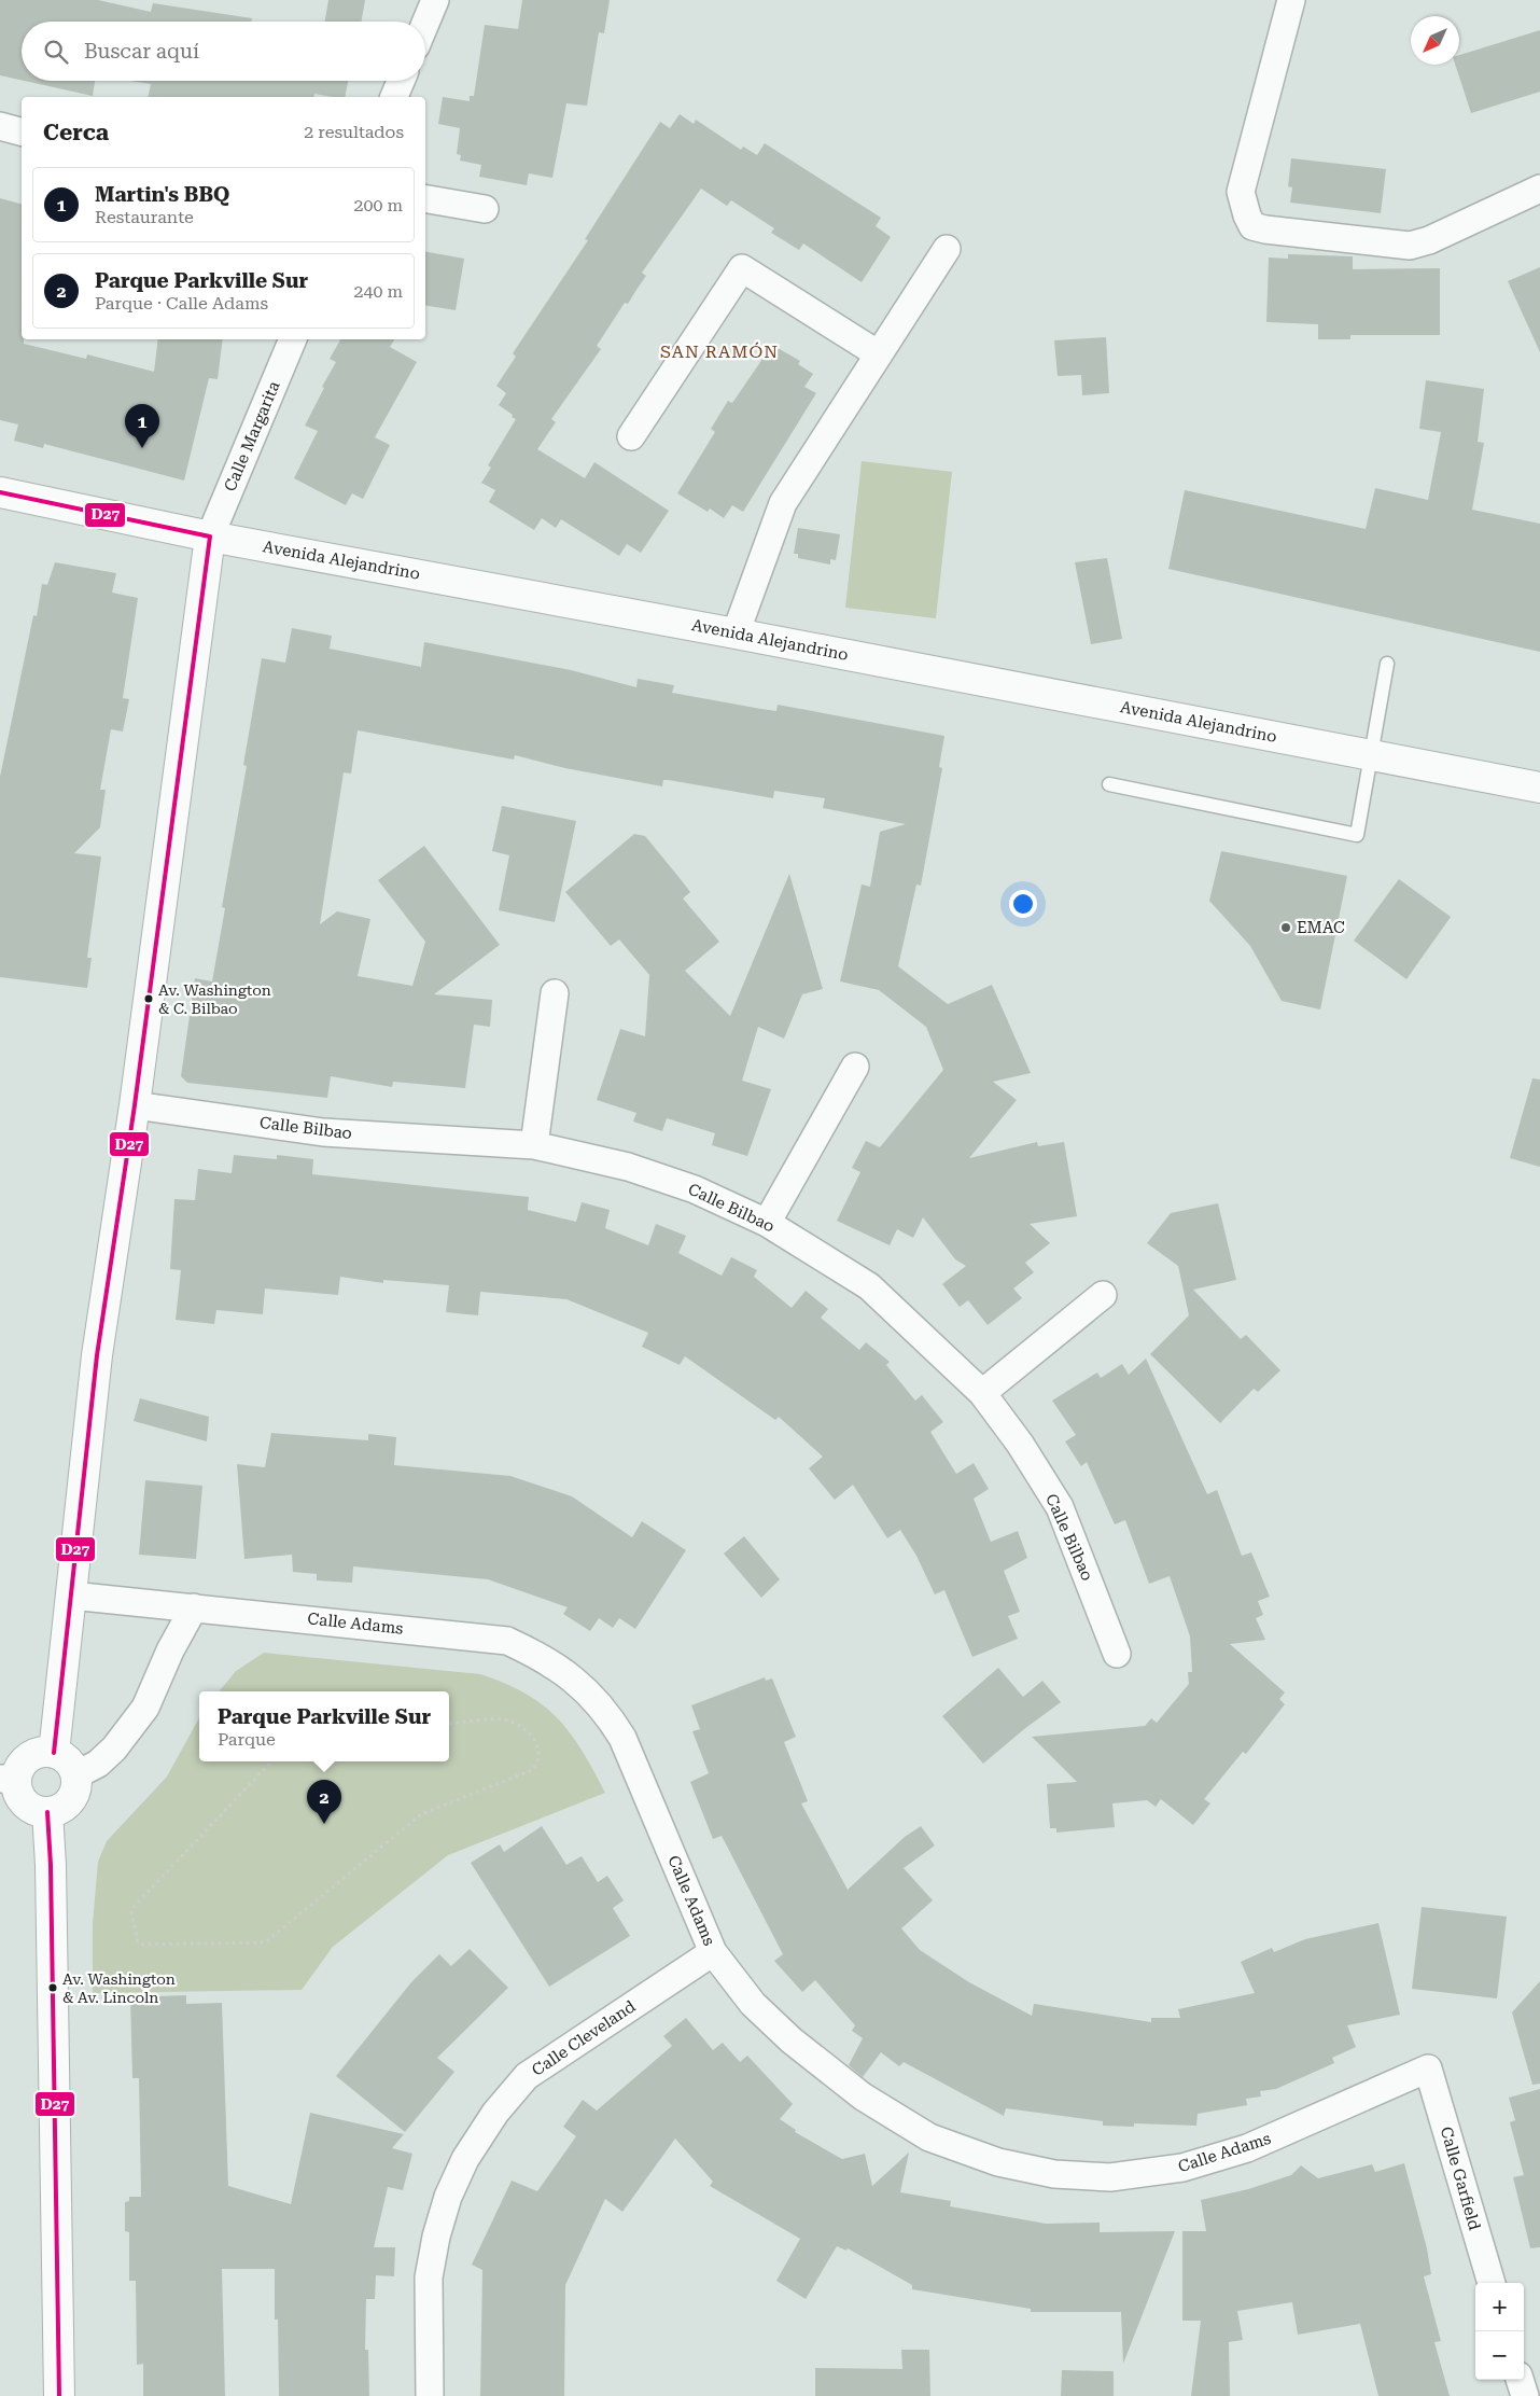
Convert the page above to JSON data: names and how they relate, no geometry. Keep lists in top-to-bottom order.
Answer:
{
  "streets": {
    "street": [
      "Calle Margarita",
      "Avenida Alejandrino",
      "Calle Bilbao",
      "Calle Adams",
      "Calle Cleveland",
      "Calle Garfield"
    ]
  },
  "crossings": [
    ["Calle Margarita", "Avenida Alejandrino"],
    ["Calle Adams", "Calle Cleveland"],
    ["Calle Adams", "Calle Garfield"]
  ],
  "districts": ["SAN RAMÓN"],
  "places": ["EMAC", "Av. Washington & C. Bilbao", "Av. Washington & Av. Lincoln"],
  "lines": ["transit line D27"],
  "north": "bottom left",
  "page": {
    "search": "Buscar aquí",
    "heading": ["Cerca", "2 resultados"],
    "list": [
      {
        "mark": "1",
        "name": "Martin's BBQ",
        "note": "Restaurante",
        "value": "200 m"
      },
      {
        "mark": "2",
        "name": "Parque Parkville Sur",
        "note": "Parque · Calle Adams",
        "value": "240 m"
      }
    ],
    "pins": ["1", "2"],
    "popup": ["Parque Parkville Sur", "Parque"],
    "map_buttons": ["+", "−"]
  }
}
